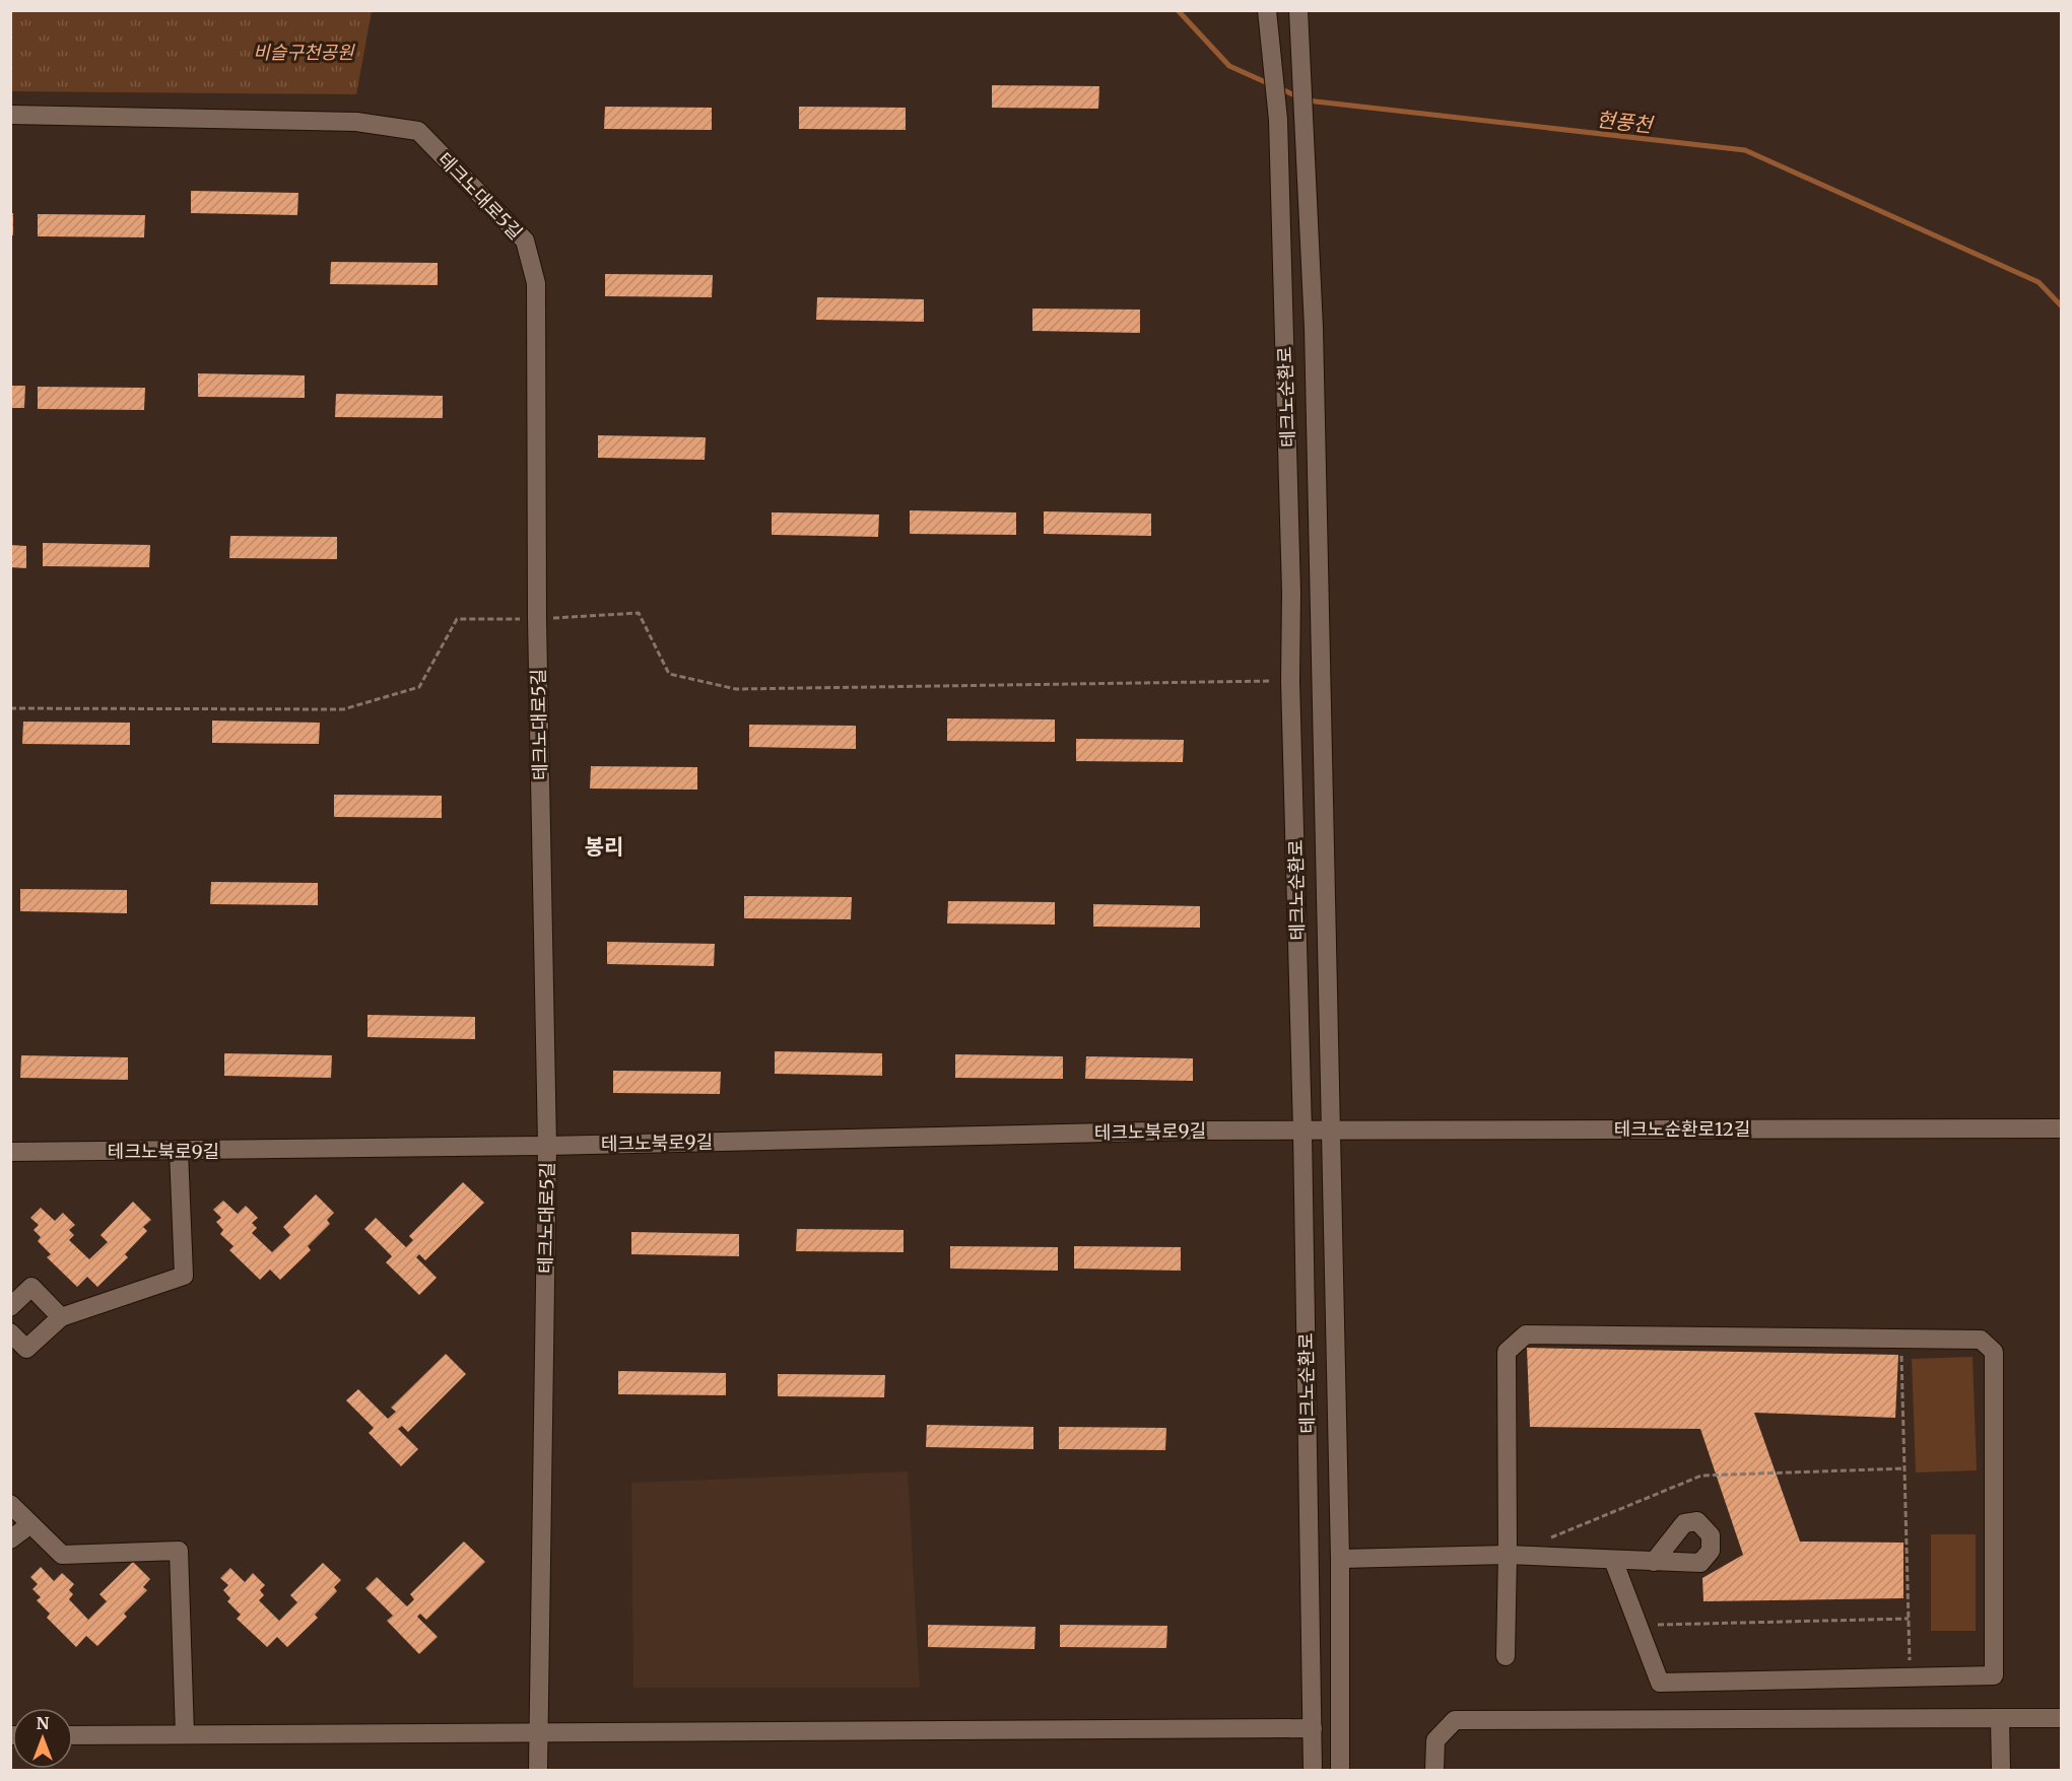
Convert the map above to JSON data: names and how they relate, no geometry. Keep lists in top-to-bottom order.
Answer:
{
  "streets": {
    "street": [
      "테크노대로5길",
      "테크노순환로",
      "테크노순환로12길",
      "테크노북로9길"
    ]
  },
  "crossings": [
    ["테크노대로5길", "테크노북로9길"],
    ["테크노순환로", "테크노순환로12길"],
    ["테크노순환로", "테크노북로9길"],
    ["테크노순환로12길", "테크노북로9길"]
  ],
  "districts": ["봉리"],
  "water": ["현풍천"],
  "parks": ["비슬구천공원"],
  "north": "top"
}
